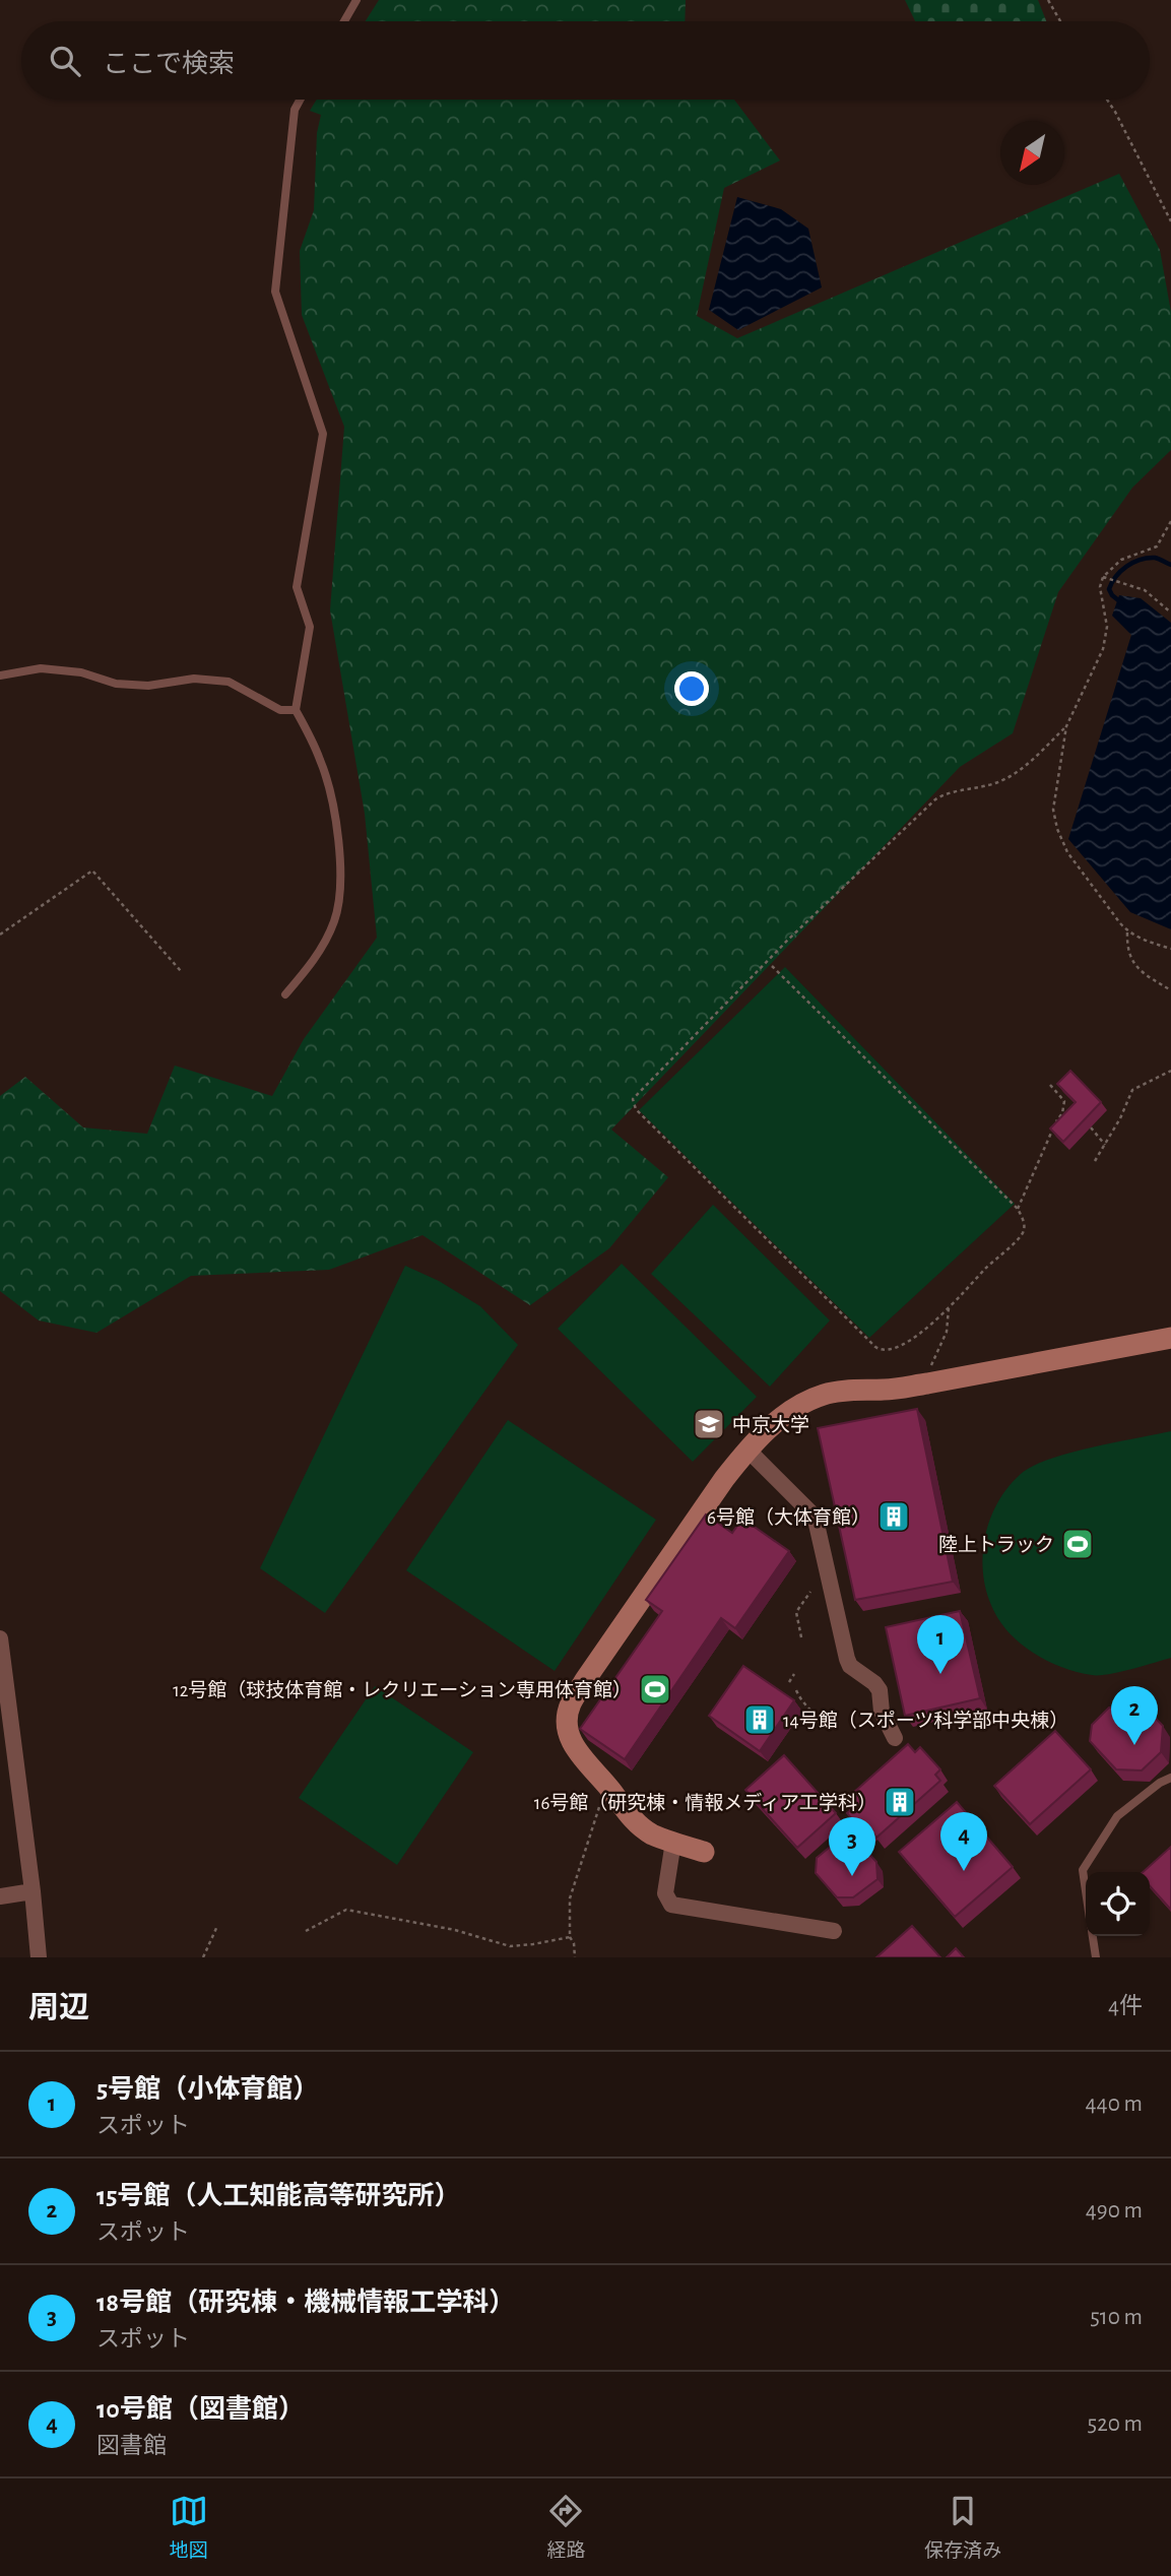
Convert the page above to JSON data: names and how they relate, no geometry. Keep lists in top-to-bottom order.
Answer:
{
  "places": {
    "school or university": ["中京大学"],
    "building": ["6号館（大体育館）", "14号館（スポーツ科学部中央棟）", "16号館（研究棟・情報メディア工学科）"],
    "sports": ["陸上トラック", "12号館（球技体育館・レクリエーション専用体育館）"]
  },
  "north": "bottom left",
  "page": {
    "search": "ここで検索",
    "pins": [
      "1",
      "2",
      "4",
      "3"
    ],
    "heading": ["周辺", "4件"],
    "list": [
      {
        "mark": "1",
        "name": "5号館（小体育館）",
        "note": "スポット",
        "value": "440 m"
      },
      {
        "mark": "2",
        "name": "15号館（人工知能高等研究所）",
        "note": "スポット",
        "value": "490 m"
      },
      {
        "mark": "3",
        "name": "18号館（研究棟・機械情報工学科）",
        "note": "スポット",
        "value": "510 m"
      },
      {
        "mark": "4",
        "name": "10号館（図書館）",
        "note": "図書館",
        "value": "520 m"
      }
    ],
    "nav": ["地図", "経路", "保存済み"]
  }
}
